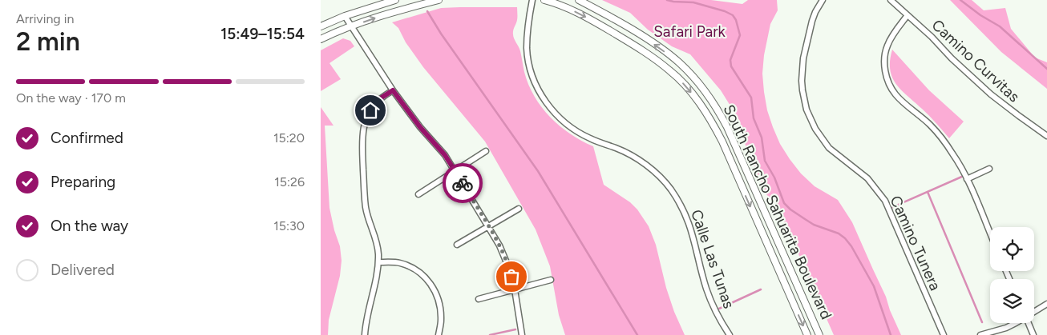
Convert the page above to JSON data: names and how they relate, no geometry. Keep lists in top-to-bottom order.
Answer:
{
  "streets": {
    "street": [
      "Camino Curvitas",
      "South Rancho Sahuarita Boulevard",
      "Camino Tunera",
      "Calle Las Tunas"
    ]
  },
  "parks": ["Safari Park"],
  "page": {
    "heading": ["2 min", "Arriving in", "15:49–15:54"],
    "bar": "On the way · 170 m",
    "list": [
      ["Confirmed", "15:20"],
      ["Preparing", "15:26"],
      ["On the way", "15:30"],
      "Delivered"
    ]
  }
}
